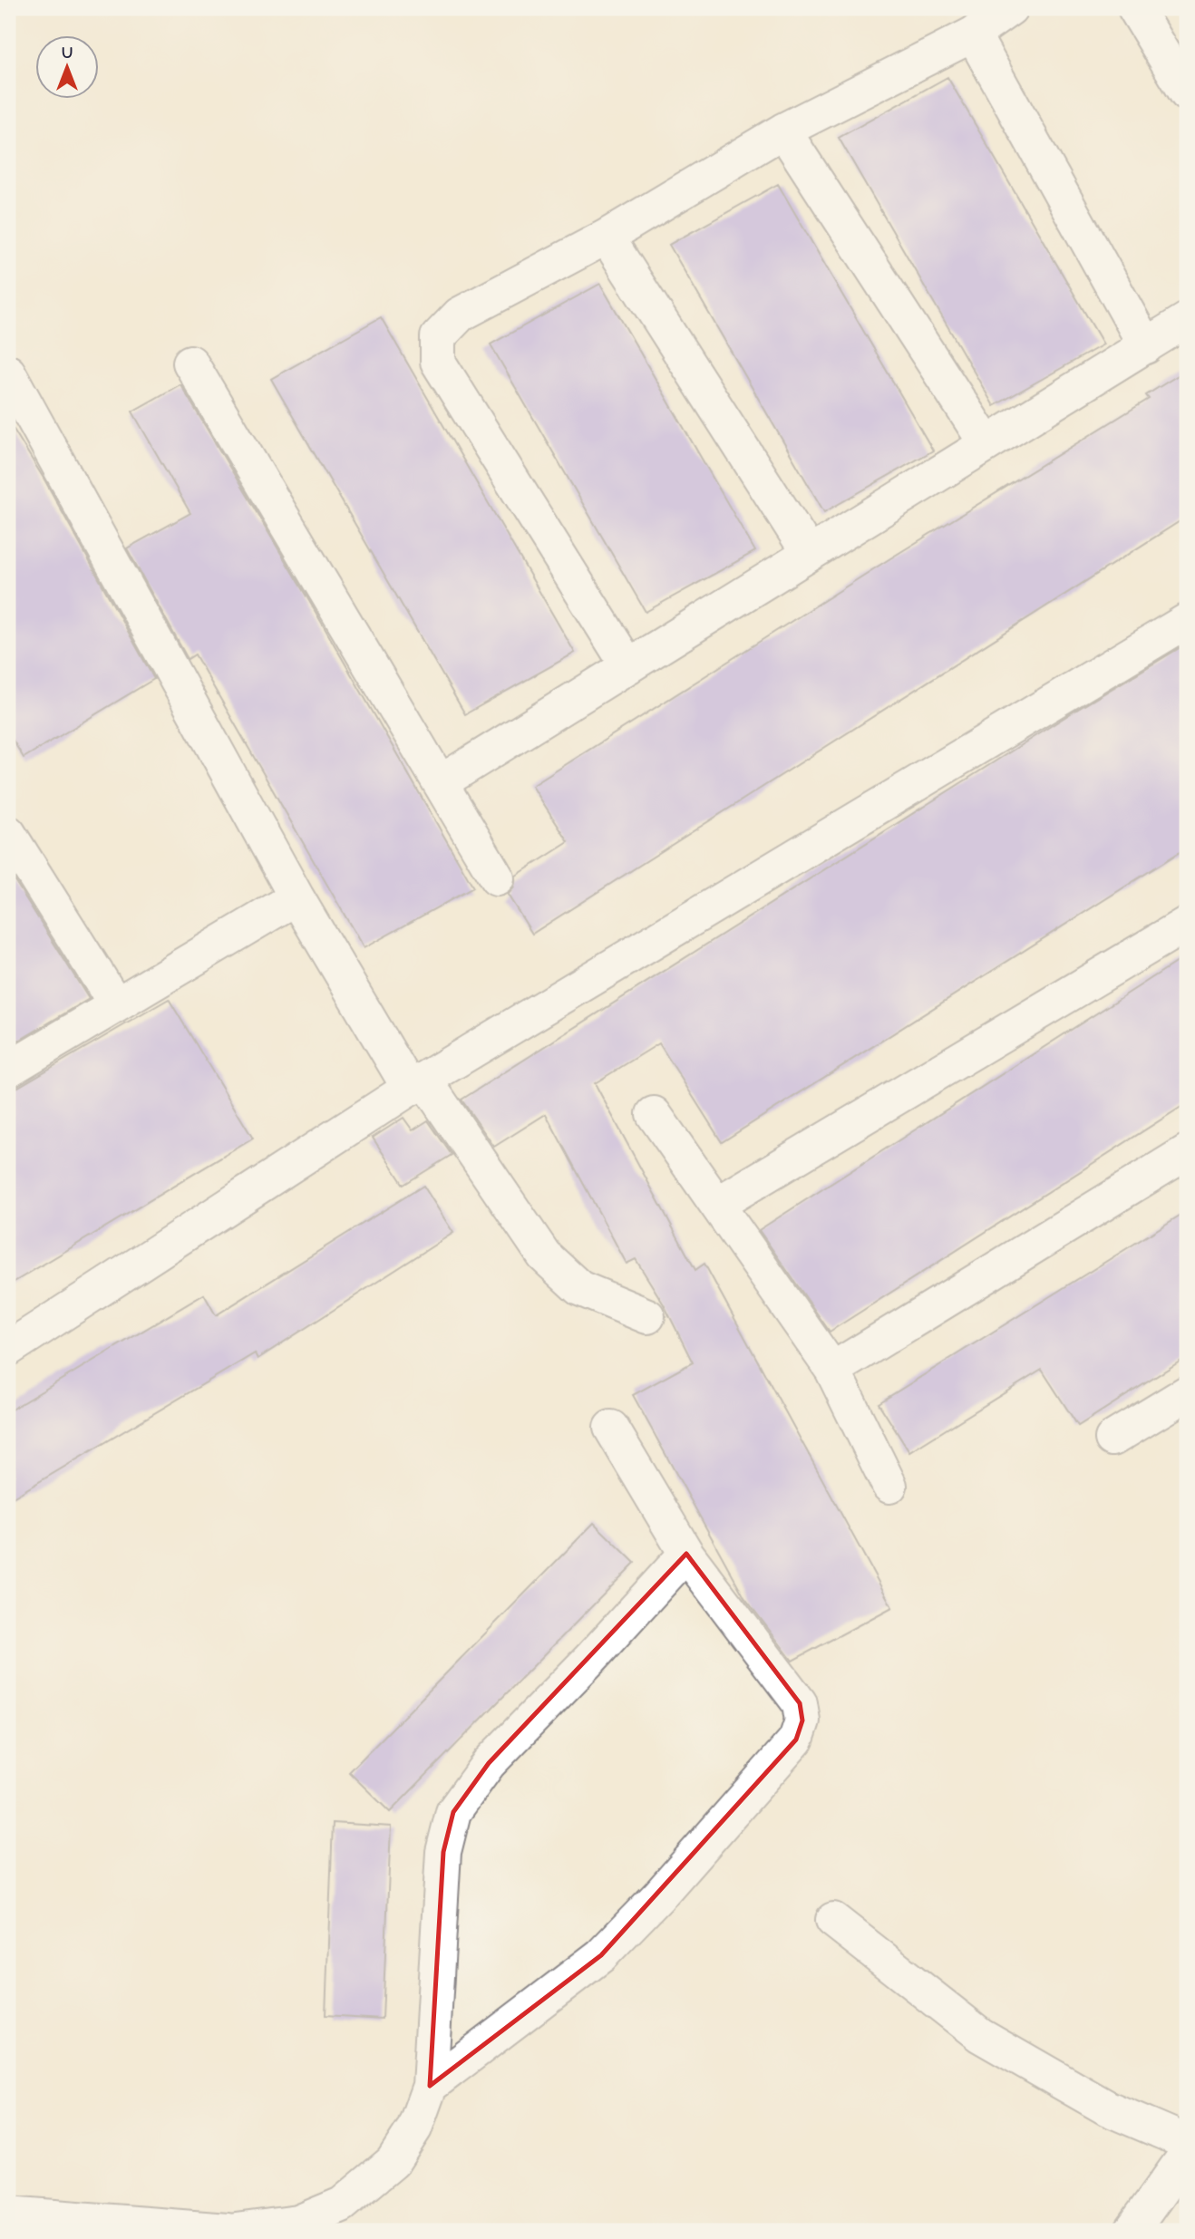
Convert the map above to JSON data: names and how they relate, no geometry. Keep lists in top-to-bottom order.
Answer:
{
  "north": "top"
}
